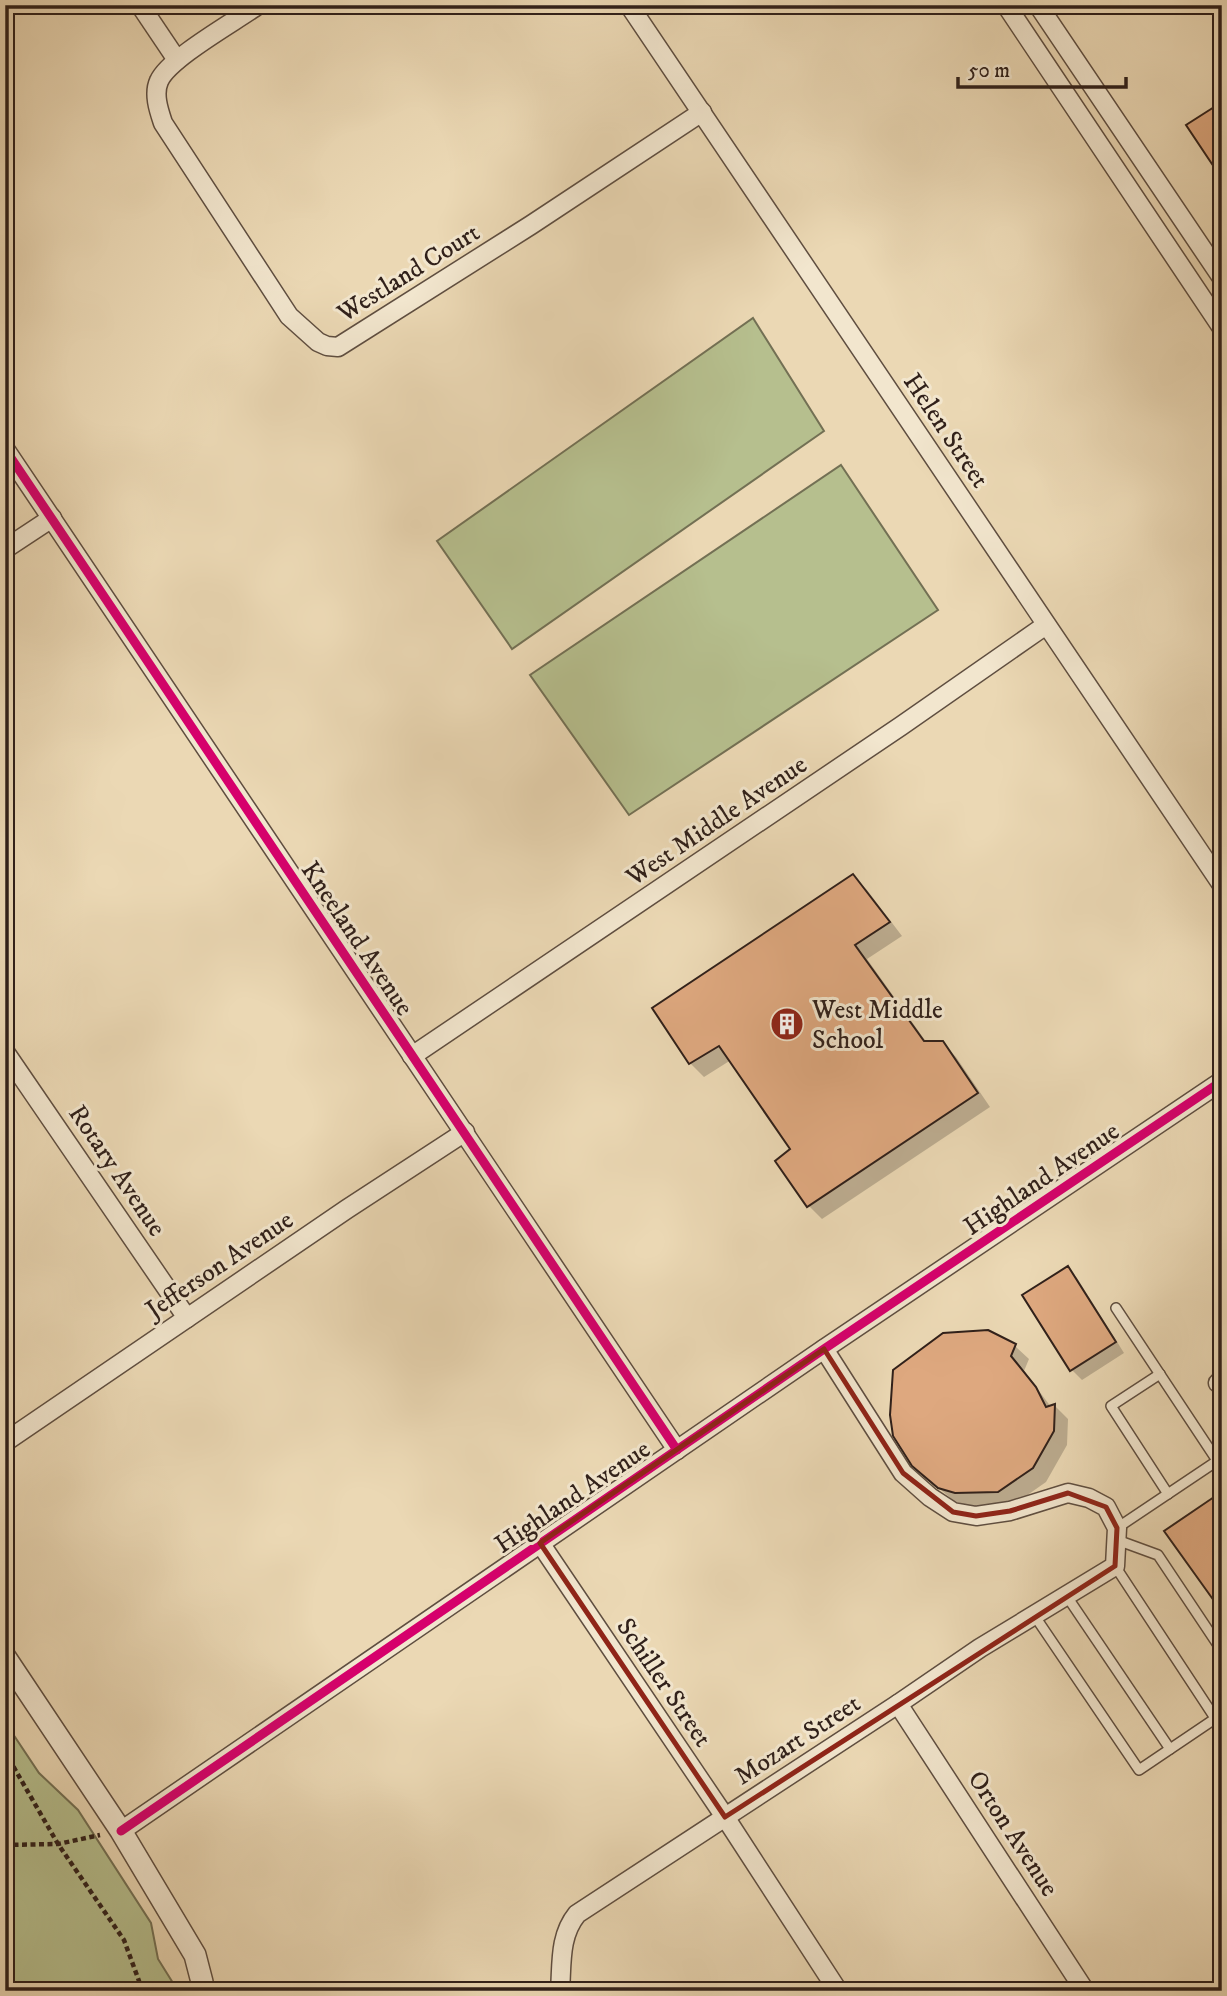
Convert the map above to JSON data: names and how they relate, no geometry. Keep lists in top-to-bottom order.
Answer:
{
  "streets": {
    "street": [
      "Westland Court",
      "Helen Street",
      "West Middle Avenue",
      "Kneeland Avenue",
      "Rotary Avenue",
      "Highland Avenue",
      "Jefferson Avenue",
      "Schiller Street",
      "Mozart Street",
      "Orton Avenue"
    ]
  },
  "crossings": [
    ["Westland Court", "Helen Street"],
    ["Helen Street", "West Middle Avenue"],
    ["West Middle Avenue", "Kneeland Avenue"],
    ["Kneeland Avenue", "Highland Avenue"],
    ["Kneeland Avenue", "Jefferson Avenue"],
    ["Rotary Avenue", "Jefferson Avenue"],
    ["Highland Avenue", "Schiller Street"],
    ["Schiller Street", "Mozart Street"],
    ["Mozart Street", "Orton Avenue"]
  ],
  "places": {
    "building": ["West Middle School"]
  },
  "scale_bar": "50 m"
}
